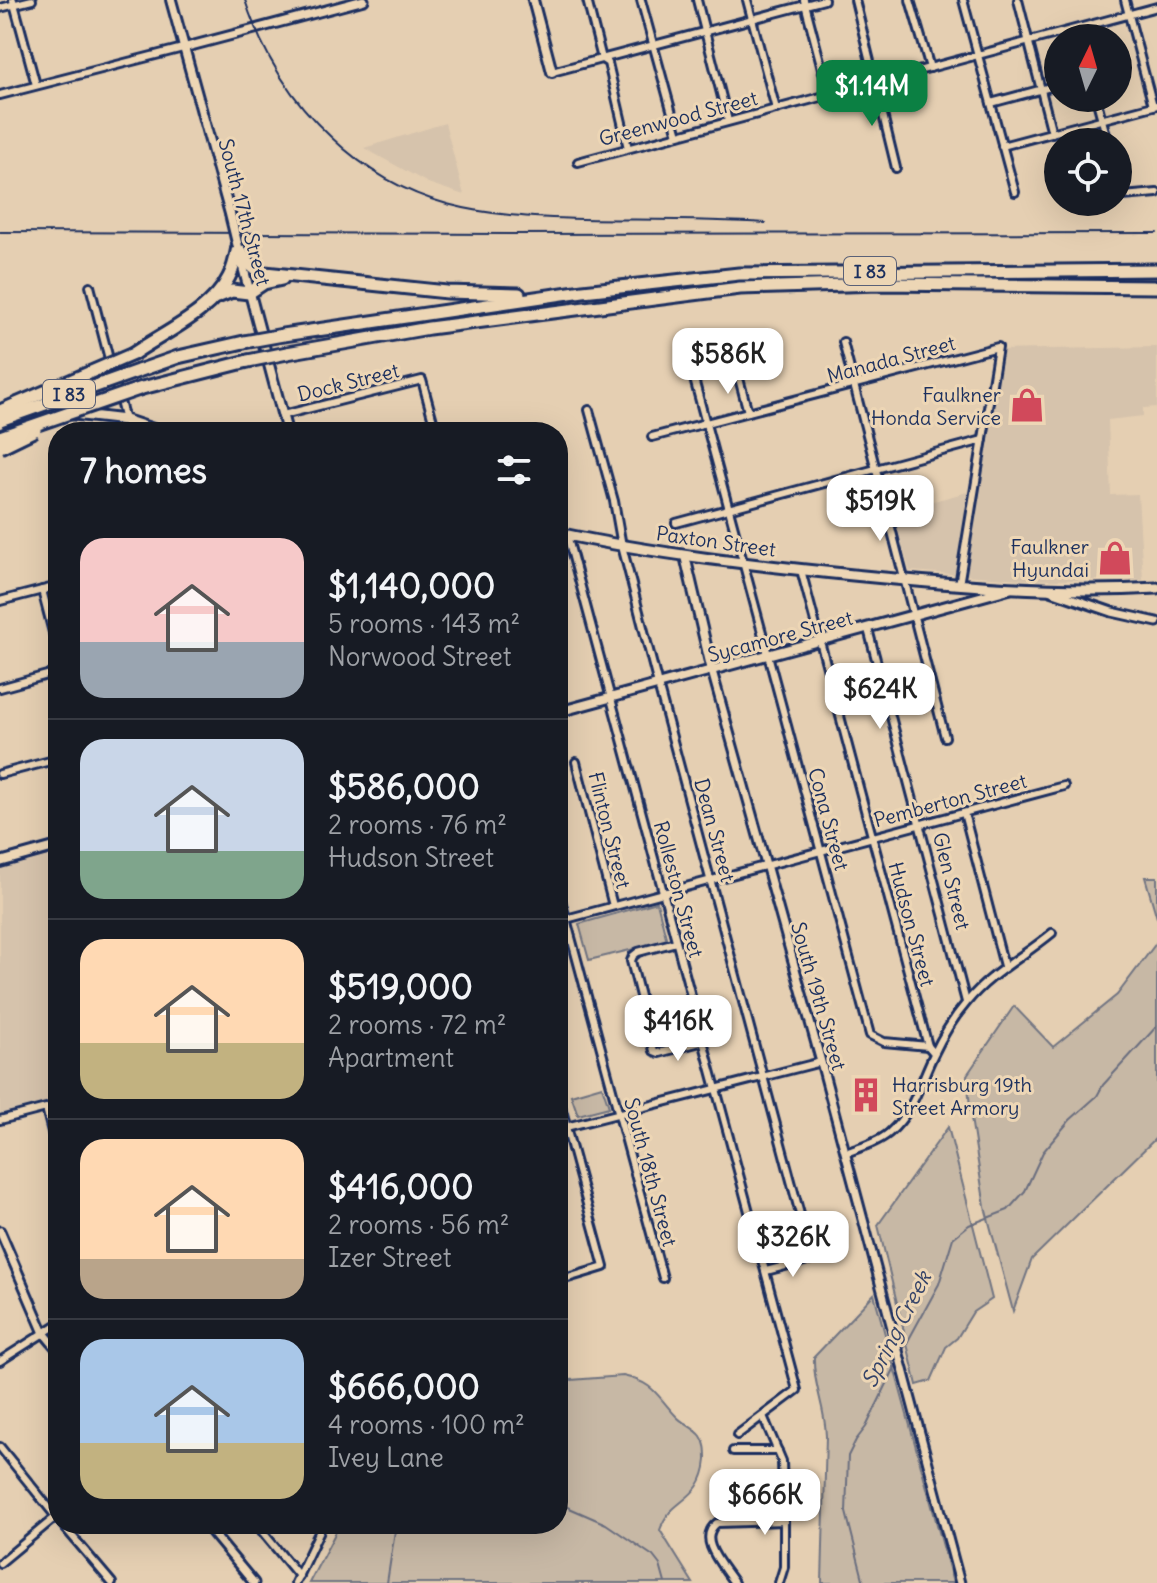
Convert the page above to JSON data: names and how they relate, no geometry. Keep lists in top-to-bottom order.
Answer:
{
  "streets": {
    "highway": ["I 83"],
    "main road": [
      "South 17th Street",
      "Paxton Street",
      "Sycamore Street",
      "South 19th Street"
    ],
    "street": [
      "Greenwood Street",
      "Manada Street",
      "Dock Street",
      "Pemberton Street",
      "Cona Street",
      "Flinton Street",
      "Dean Street",
      "Glen Street",
      "Rolleston Street",
      "Hudson Street",
      "South 18th Street"
    ]
  },
  "crossings": [
    ["South 17th Street", "Dock Street"],
    ["Manada Street", "Cona Street"],
    ["Paxton Street", "Sycamore Street"],
    ["Paxton Street", "Cona Street"],
    ["Paxton Street", "Dean Street"],
    ["Paxton Street", "Hudson Street"],
    ["Paxton Street", "South 19th Street"],
    ["Sycamore Street", "Cona Street"],
    ["Sycamore Street", "Dean Street"],
    ["Sycamore Street", "Glen Street"],
    ["Sycamore Street", "Rolleston Street"],
    ["Sycamore Street", "Hudson Street"],
    ["Sycamore Street", "South 19th Street"],
    ["Pemberton Street", "Cona Street"],
    ["Pemberton Street", "Flinton Street"],
    ["Pemberton Street", "Dean Street"],
    ["Pemberton Street", "Glen Street"],
    ["Pemberton Street", "Rolleston Street"],
    ["Pemberton Street", "Hudson Street"],
    ["Pemberton Street", "South 19th Street"],
    ["Cona Street", "Hudson Street"],
    ["Dean Street", "Rolleston Street"]
  ],
  "water": ["Spring Creek"],
  "places": {
    "shop": ["Faulkner Honda Service", "Faulkner Hyundai"],
    "building": ["Harrisburg 19th Street Armory"]
  },
  "north": "top",
  "page": {
    "price": [
      "$1.14M",
      "$586K",
      "$519K",
      "$624K",
      "$416K",
      "$326K",
      "$666K"
    ],
    "heading": "7 homes",
    "list": [
      {
        "name": "$1,140,000",
        "note": "5 rooms · 143 m² · Norwood Street"
      },
      {
        "name": "$586,000",
        "note": "2 rooms · 76 m² · Hudson Street"
      },
      {
        "name": "$519,000",
        "note": "2 rooms · 72 m² · Apartment"
      },
      {
        "name": "$416,000",
        "note": "2 rooms · 56 m² · Izer Street"
      },
      {
        "name": "$666,000",
        "note": "4 rooms · 100 m² · Ivey Lane"
      }
    ]
  }
}
